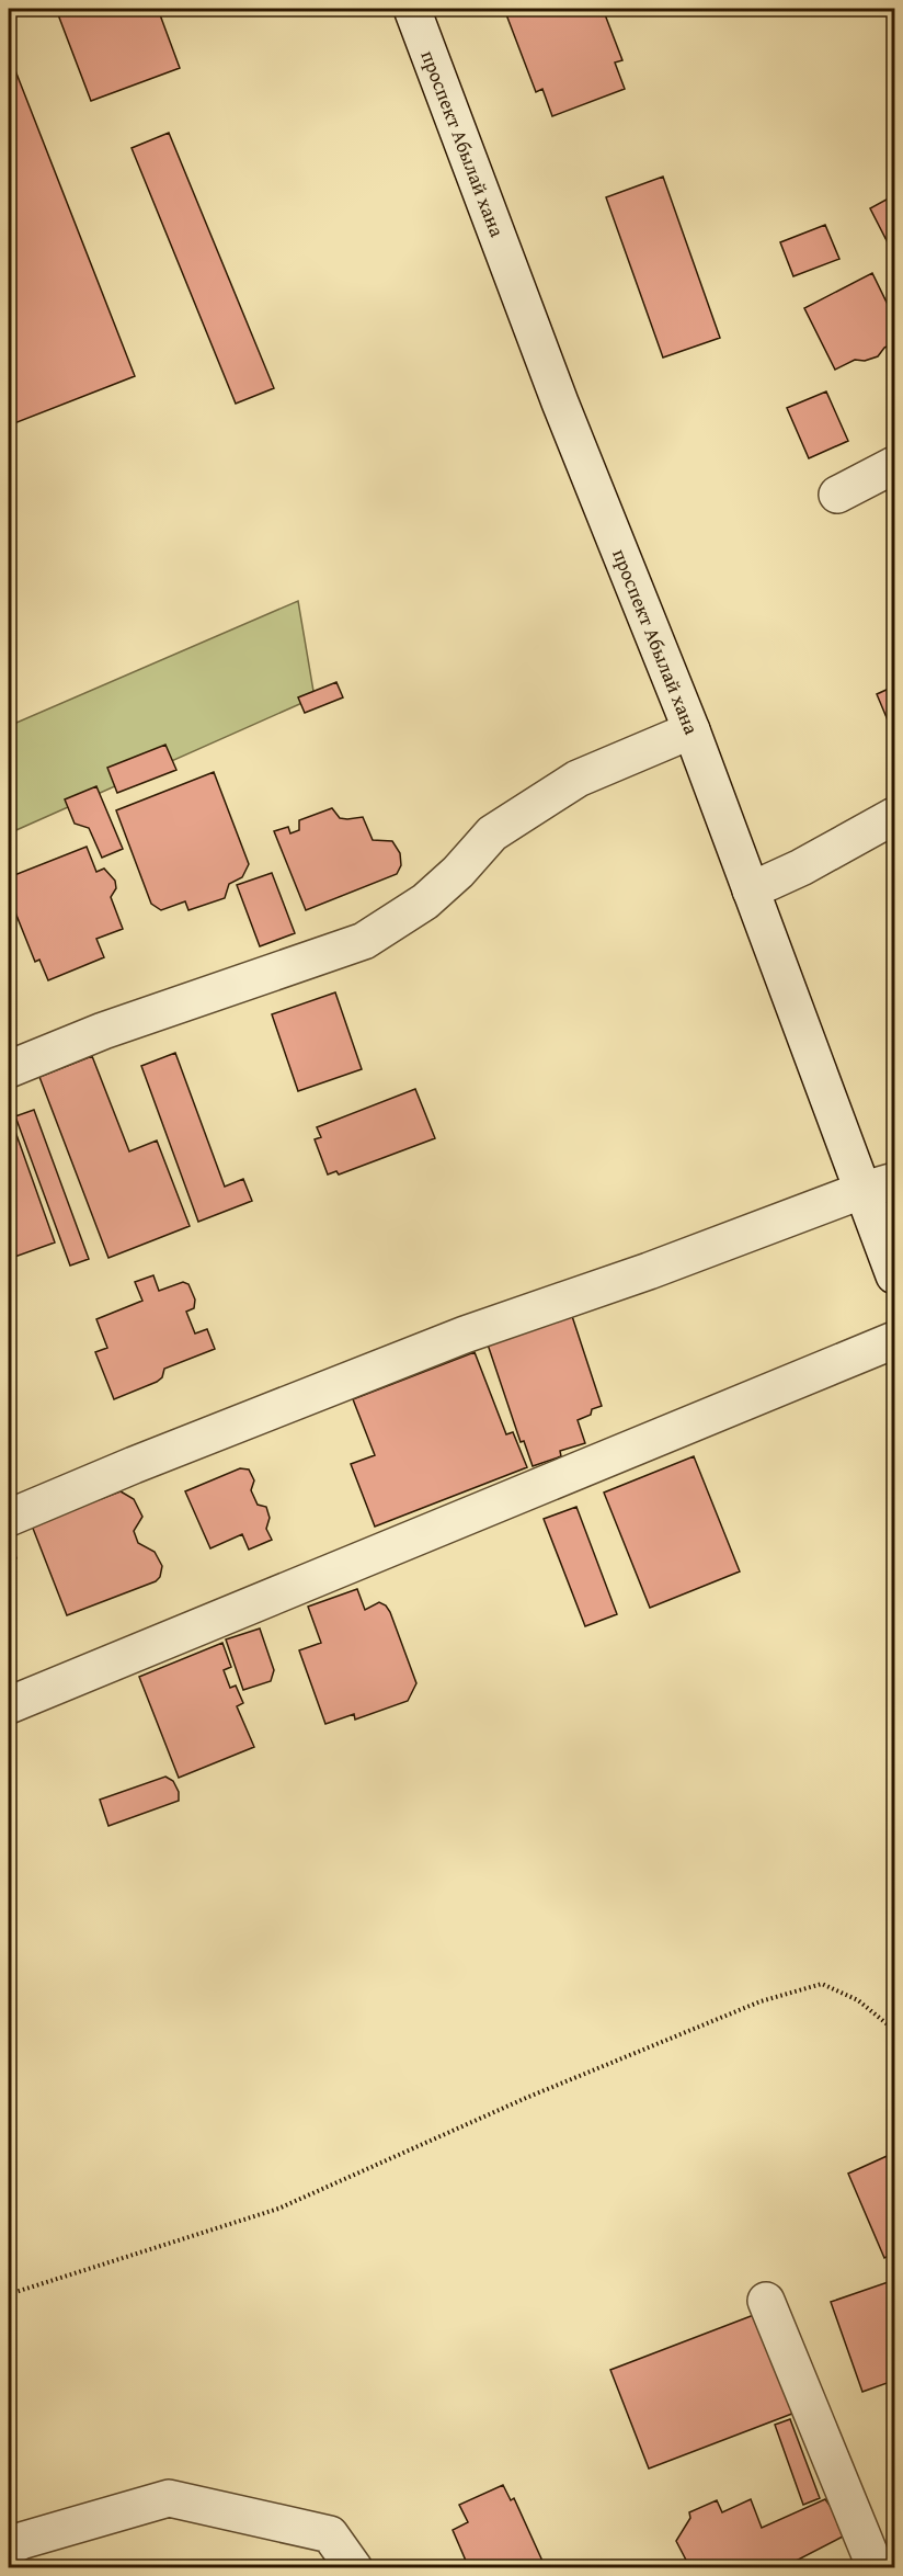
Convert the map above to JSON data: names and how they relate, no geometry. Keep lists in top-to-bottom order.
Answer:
{
  "streets": {
    "street": ["проспект Абылай хана"]
  }
}
